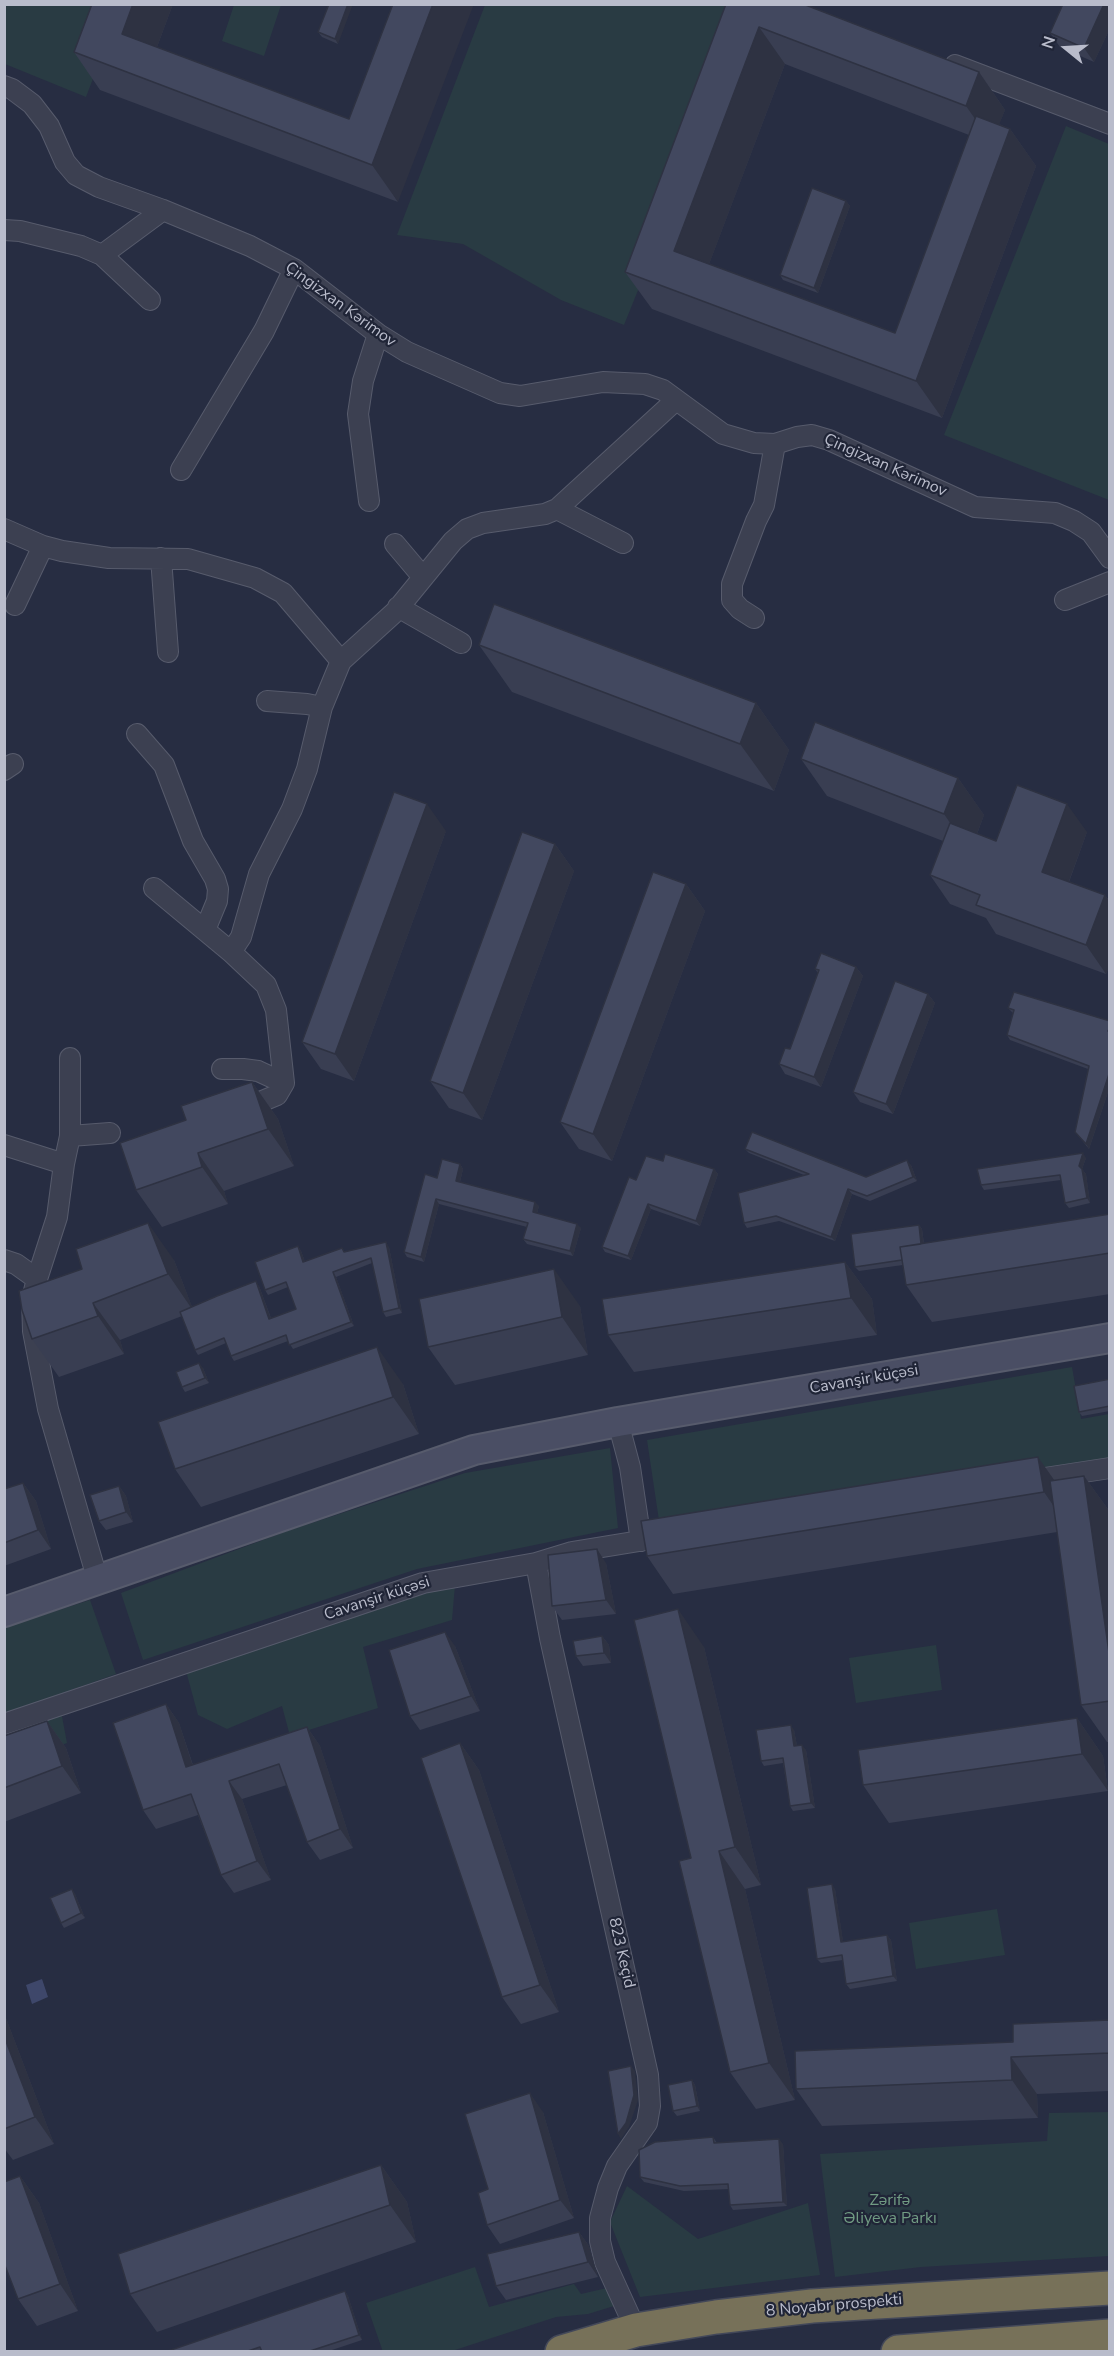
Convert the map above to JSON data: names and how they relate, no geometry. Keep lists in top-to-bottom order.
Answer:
{
  "streets": {
    "highway": ["8 Noyabr prospekti"],
    "street": ["Çingizxan Kərimov", "Cavanşir küçəsi", "823 Keçid"]
  },
  "crossings": [
    ["Cavanşir küçəsi", "823 Keçid"],
    ["823 Keçid", "8 Noyabr prospekti"]
  ],
  "parks": ["Zərifə Əliyeva Parkı"],
  "north": "left"
}
